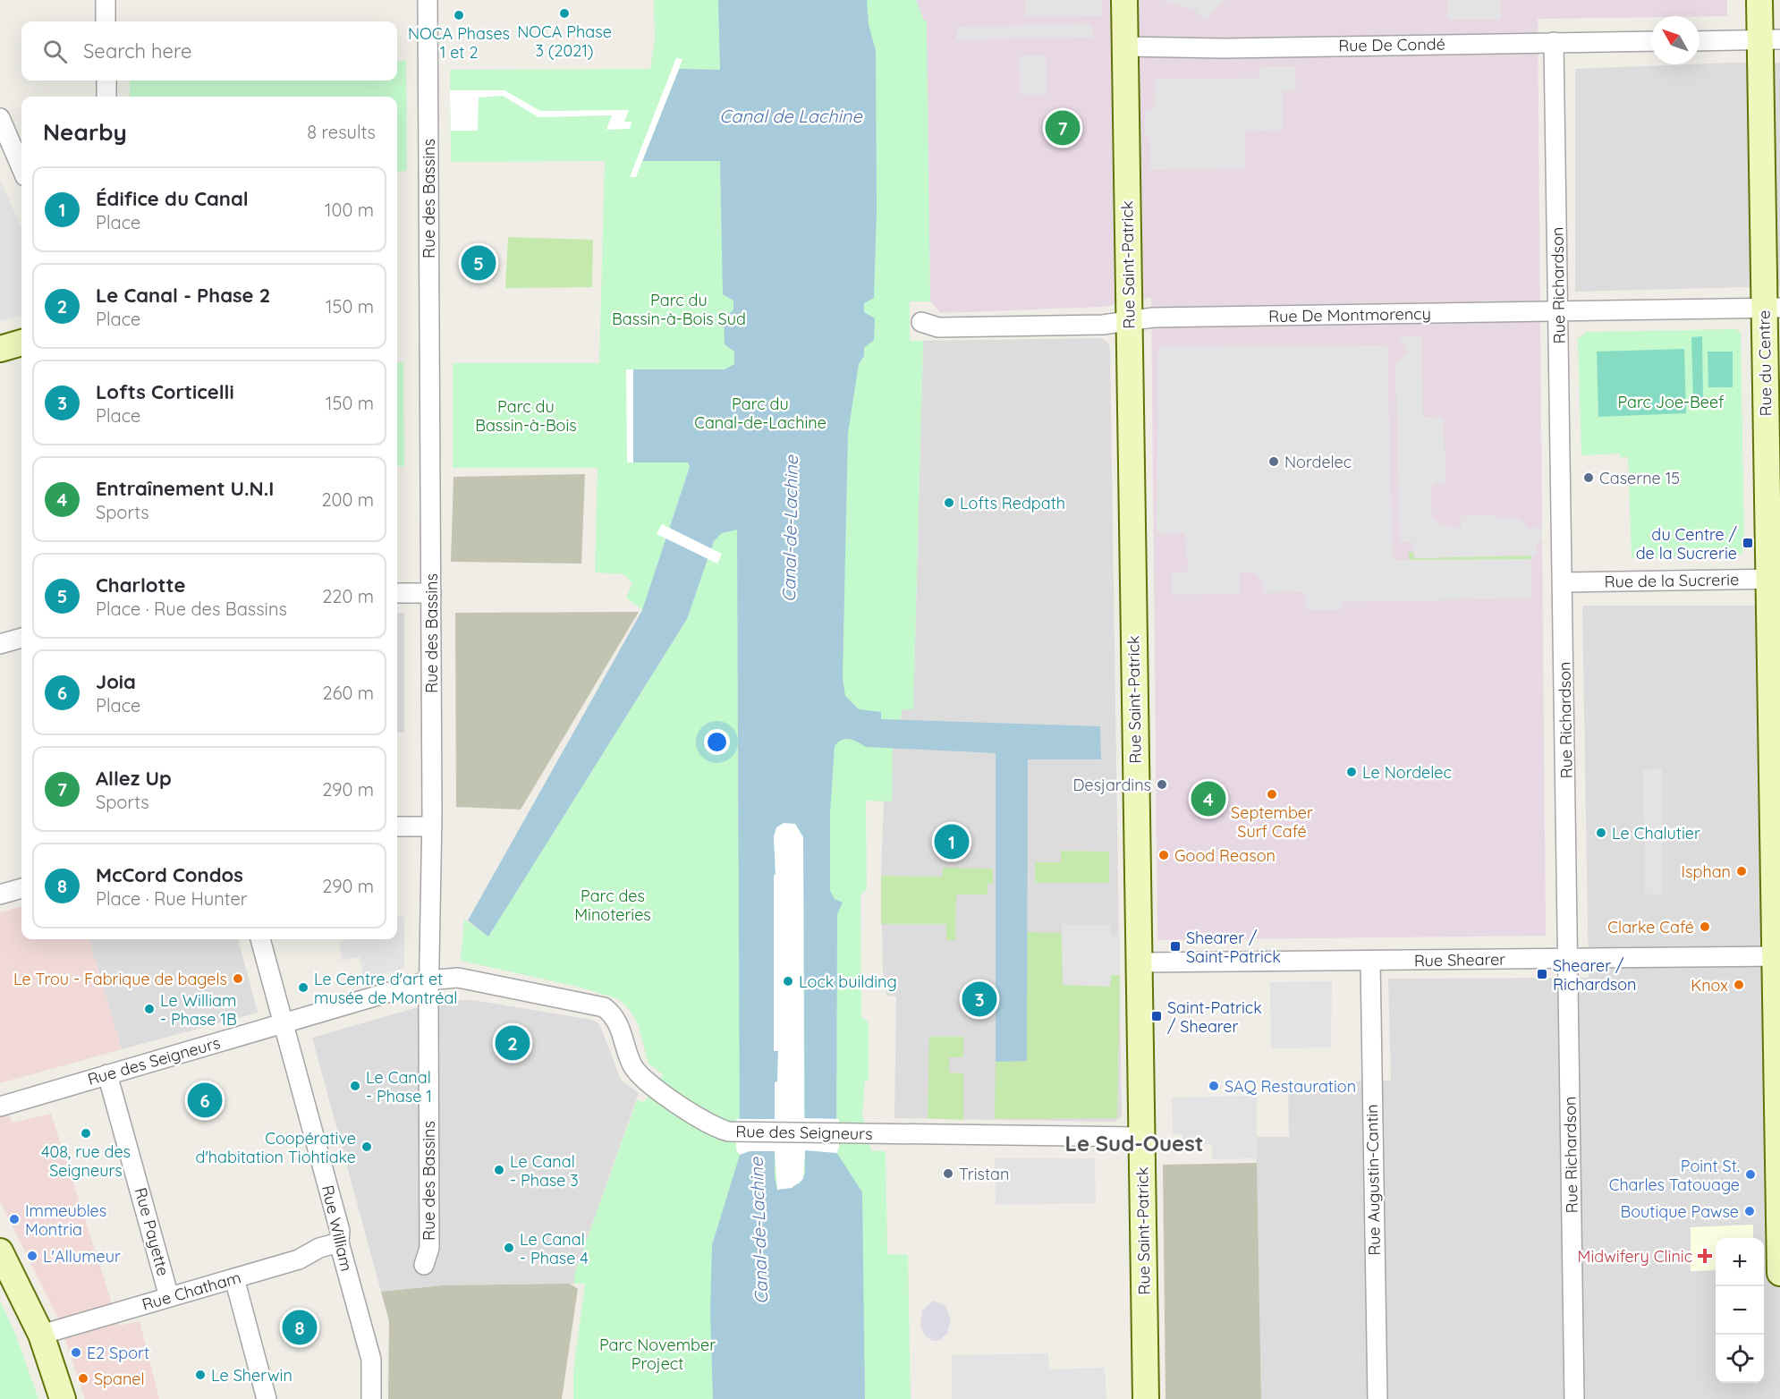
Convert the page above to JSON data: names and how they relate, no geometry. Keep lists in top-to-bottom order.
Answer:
{
  "streets": {
    "main road": ["Rue Saint-Patrick", "Rue du Centre"],
    "street": [
      "Rue De Condé",
      "Rue des Bassins",
      "Rue Richardson",
      "Rue De Montmorency",
      "Rue de la Sucrerie",
      "Rue Shearer",
      "Rue des Seigneurs",
      "Rue Augustin-Cantin",
      "Rue William",
      "Rue Payette",
      "Rue Chatham"
    ]
  },
  "crossings": [
    ["Rue De Condé", "Rue Saint-Patrick"],
    ["Rue De Condé", "Rue Richardson"],
    ["Rue des Bassins", "Rue des Seigneurs"],
    ["Rue Saint-Patrick", "Rue De Montmorency"],
    ["Rue Saint-Patrick", "Rue Shearer"],
    ["Rue Saint-Patrick", "Rue des Seigneurs"],
    ["Rue Richardson", "Rue De Montmorency"],
    ["Rue Richardson", "Rue de la Sucrerie"],
    ["Rue Richardson", "Rue Shearer"],
    ["Rue De Montmorency", "Rue du Centre"],
    ["Rue du Centre", "Rue de la Sucrerie"],
    ["Rue du Centre", "Rue Shearer"],
    ["Rue Shearer", "Rue Augustin-Cantin"],
    ["Rue des Seigneurs", "Rue William"],
    ["Rue des Seigneurs", "Rue Payette"],
    ["Rue William", "Rue Chatham"],
    ["Rue Payette", "Rue Chatham"]
  ],
  "districts": ["Le Sud-Ouest"],
  "water": ["Canal de Lachine", "Canal-de-Lachine"],
  "parks": [
    "Parc du Bassin-à-Bois Sud",
    "Parc Joe-Beef",
    "Parc du Canal-de-Lachine",
    "Parc du Bassin-à-Bois",
    "Parc des Minoteries",
    "Parc November Project"
  ],
  "places": {
    "other": [
      "NOCA Phase 3 (2021)",
      "NOCA Phases 1 et 2",
      "Nordelec",
      "Caserne 15",
      "Lofts Redpath",
      "Le Nordelec",
      "Desjardins",
      "September Surf Café",
      "Le Chalutier",
      "Good Reason",
      "Isphan",
      "Clarke Café",
      "Le Trou - Fabrique de bagels",
      "Lock building",
      "Knox",
      "Le Centre d'art et musée de Montréal",
      "Le William - Phase 1B",
      "Le Canal - Phase 1",
      "SAQ Restauration",
      "408, rue des Seigneurs",
      "Coopérative d'habitation Tiohtiake",
      "Le Canal - Phase 3",
      "Tristan",
      "Point St. Charles Tatouage",
      "Boutique Pawse",
      "Immeubles Montria",
      "Le Canal - Phase 4",
      "L'Allumeur",
      "E2 Sport",
      "Le Sherwin",
      "Spanel"
    ],
    "transit": [
      "du Centre / de la Sucrerie",
      "Shearer / Saint-Patrick",
      "Shearer / Richardson",
      "Saint-Patrick / Shearer"
    ],
    "health": ["Midwifery Clinic"]
  },
  "north": "top left",
  "page": {
    "search": "Search here",
    "heading": ["Nearby", "8 results"],
    "pins": [
      "7",
      "5",
      "4",
      "1",
      "3",
      "2",
      "6",
      "8"
    ],
    "list": [
      {
        "mark": "1",
        "name": "Édifice du Canal",
        "note": "Place",
        "value": "100 m"
      },
      {
        "mark": "2",
        "name": "Le Canal - Phase 2",
        "note": "Place",
        "value": "150 m"
      },
      {
        "mark": "3",
        "name": "Lofts Corticelli",
        "note": "Place",
        "value": "150 m"
      },
      {
        "mark": "4",
        "name": "Entraînement U.N.I",
        "note": "Sports",
        "value": "200 m"
      },
      {
        "mark": "5",
        "name": "Charlotte",
        "note": "Place · Rue des Bassins",
        "value": "220 m"
      },
      {
        "mark": "6",
        "name": "Joia",
        "note": "Place",
        "value": "260 m"
      },
      {
        "mark": "7",
        "name": "Allez Up",
        "note": "Sports",
        "value": "290 m"
      },
      {
        "mark": "8",
        "name": "McCord Condos",
        "note": "Place · Rue Hunter",
        "value": "290 m"
      }
    ],
    "map_buttons": ["+", "−"]
  }
}
